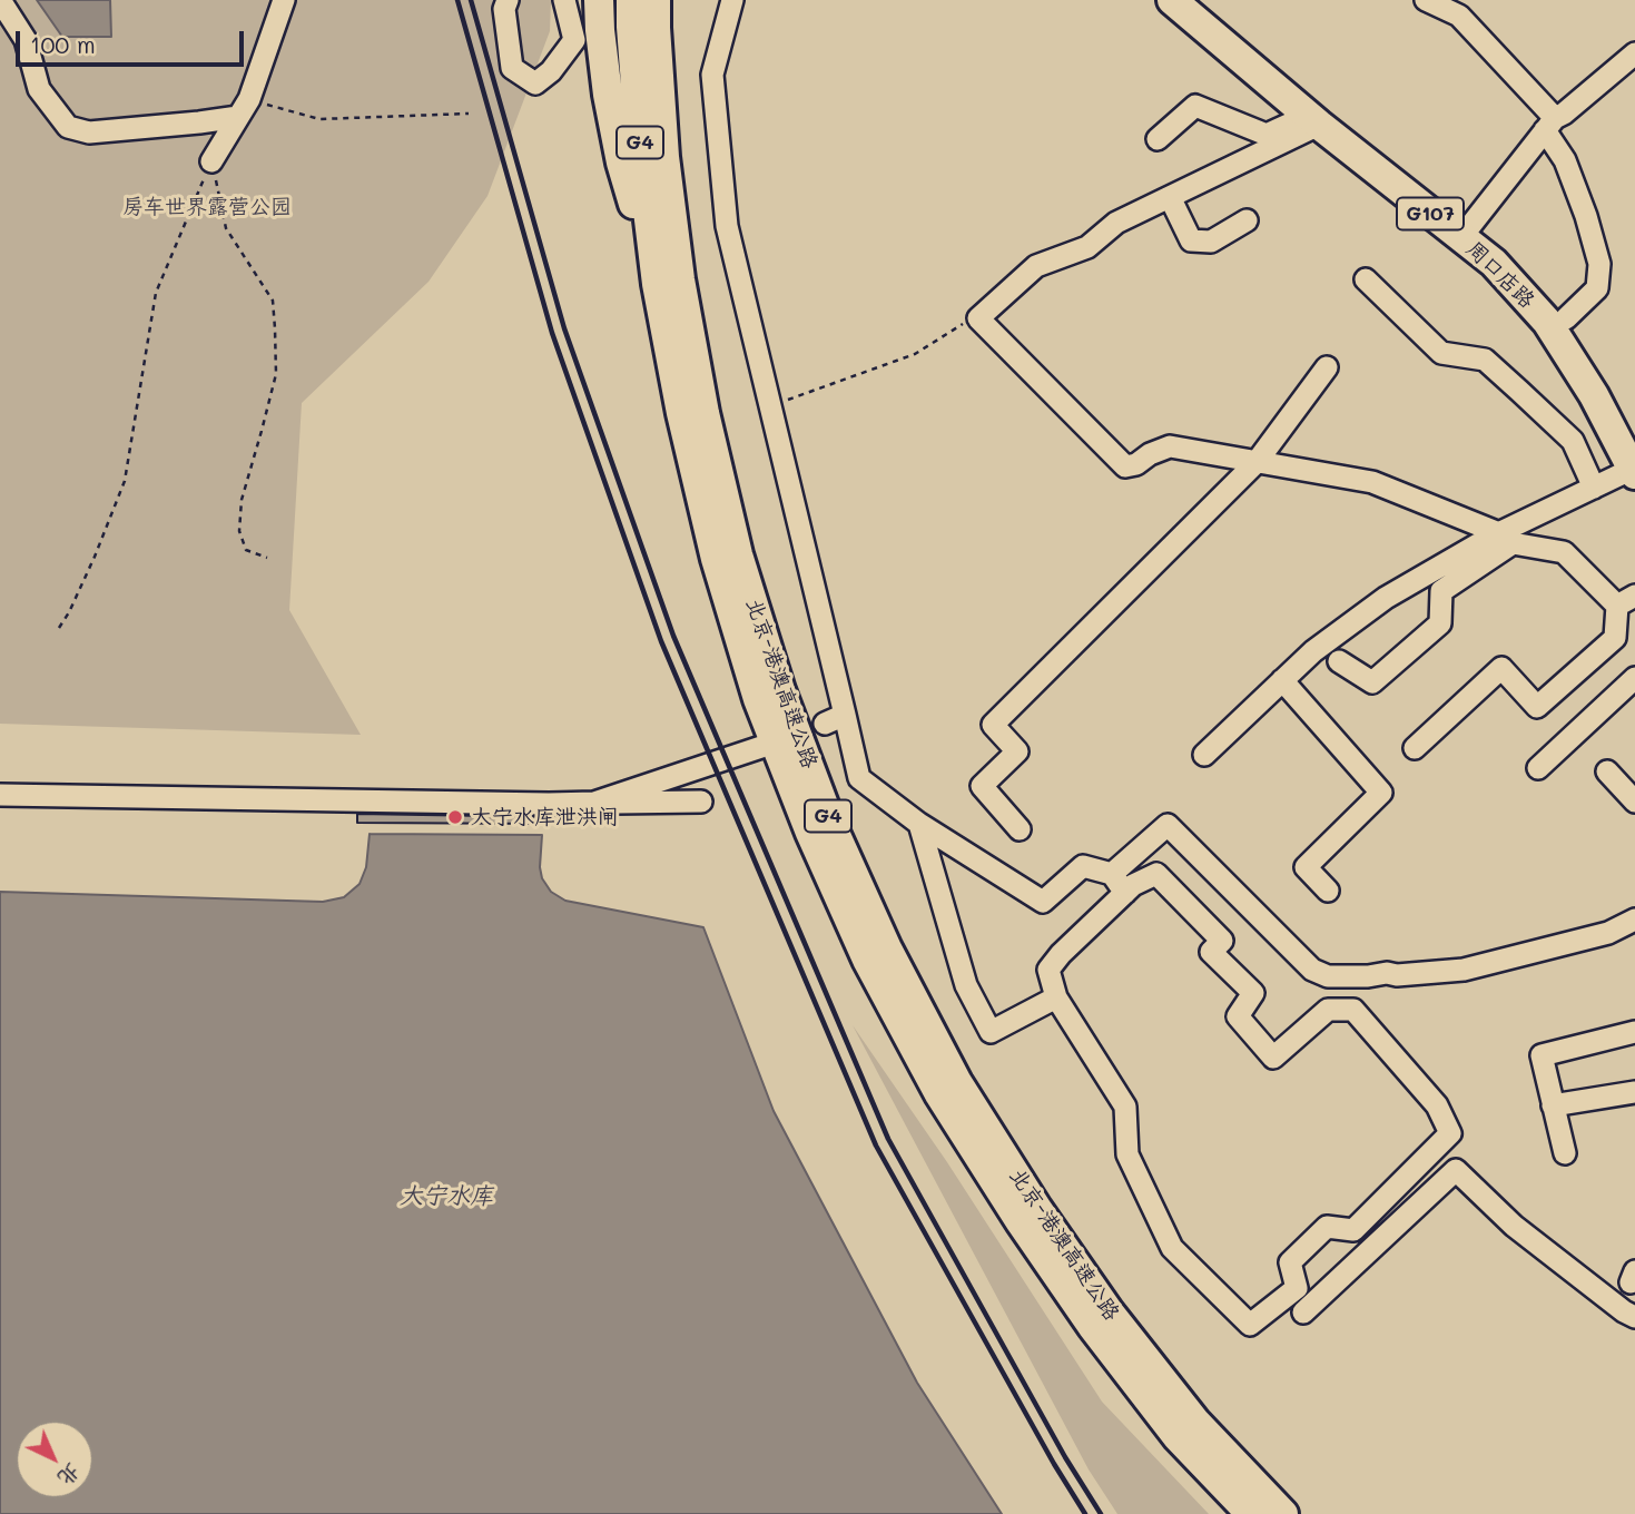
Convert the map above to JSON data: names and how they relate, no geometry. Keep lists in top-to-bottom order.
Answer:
{
  "streets": {
    "highway": [
      "G4",
      "G107",
      "周口店路",
      "北京-港澳高速公路"
    ]
  },
  "water": ["大宁水库"],
  "parks": ["房车世界露营公园"],
  "places": ["大宁水库泄洪闸"],
  "scale_bar": "100 m",
  "north": "bottom right"
}
